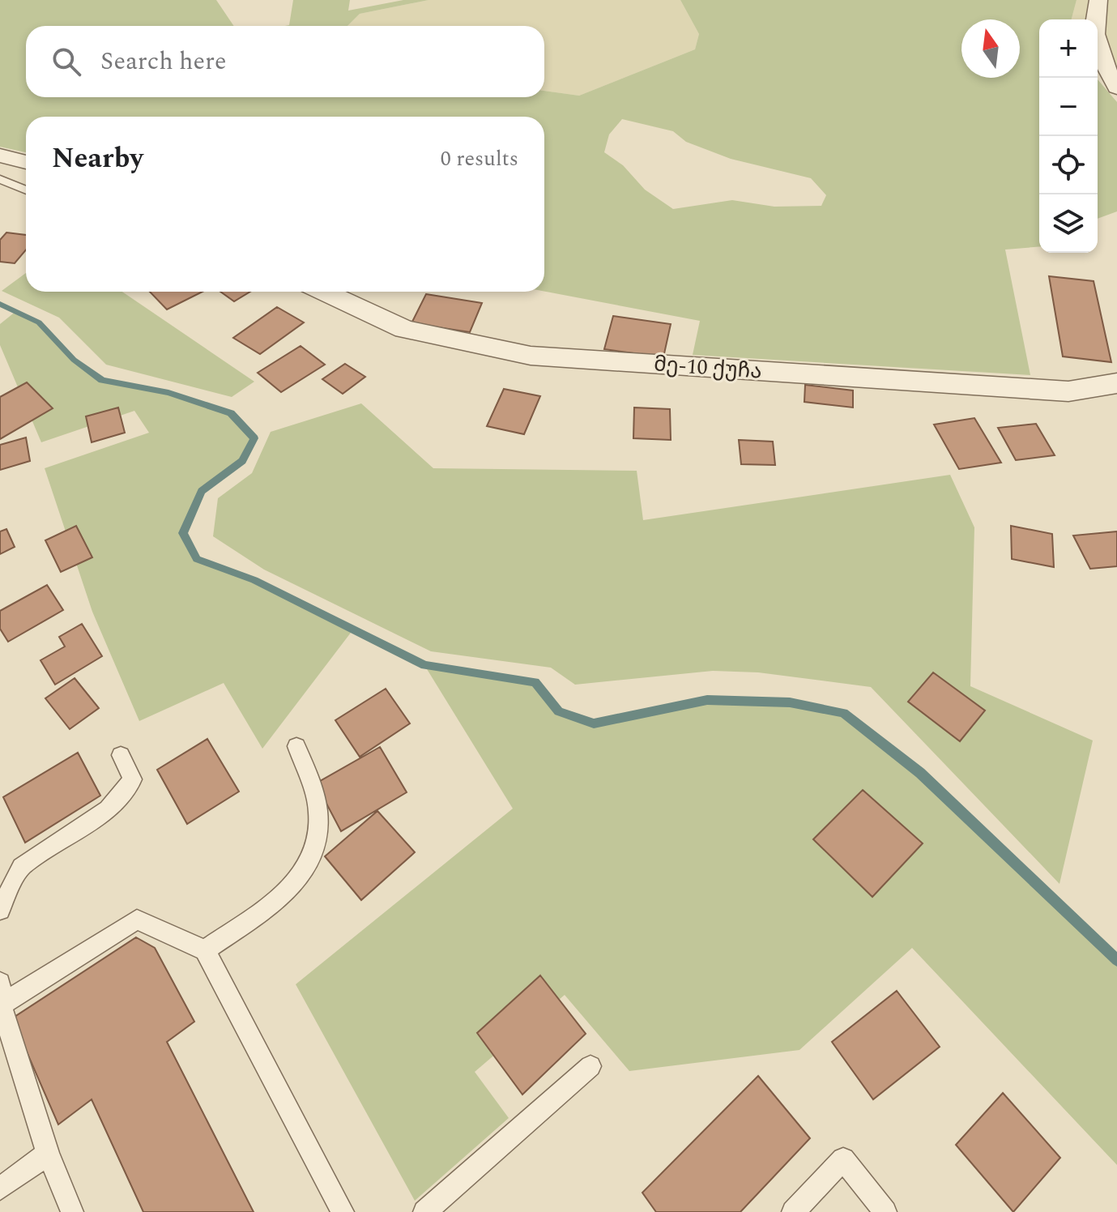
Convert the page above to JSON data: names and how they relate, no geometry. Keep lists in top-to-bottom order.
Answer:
{
  "streets": {
    "street": ["მე-10 ქუჩა"]
  },
  "north": "top",
  "page": {
    "map_buttons": ["+", "−"],
    "search": "Search here",
    "heading": ["Nearby", "0 results"]
  }
}
